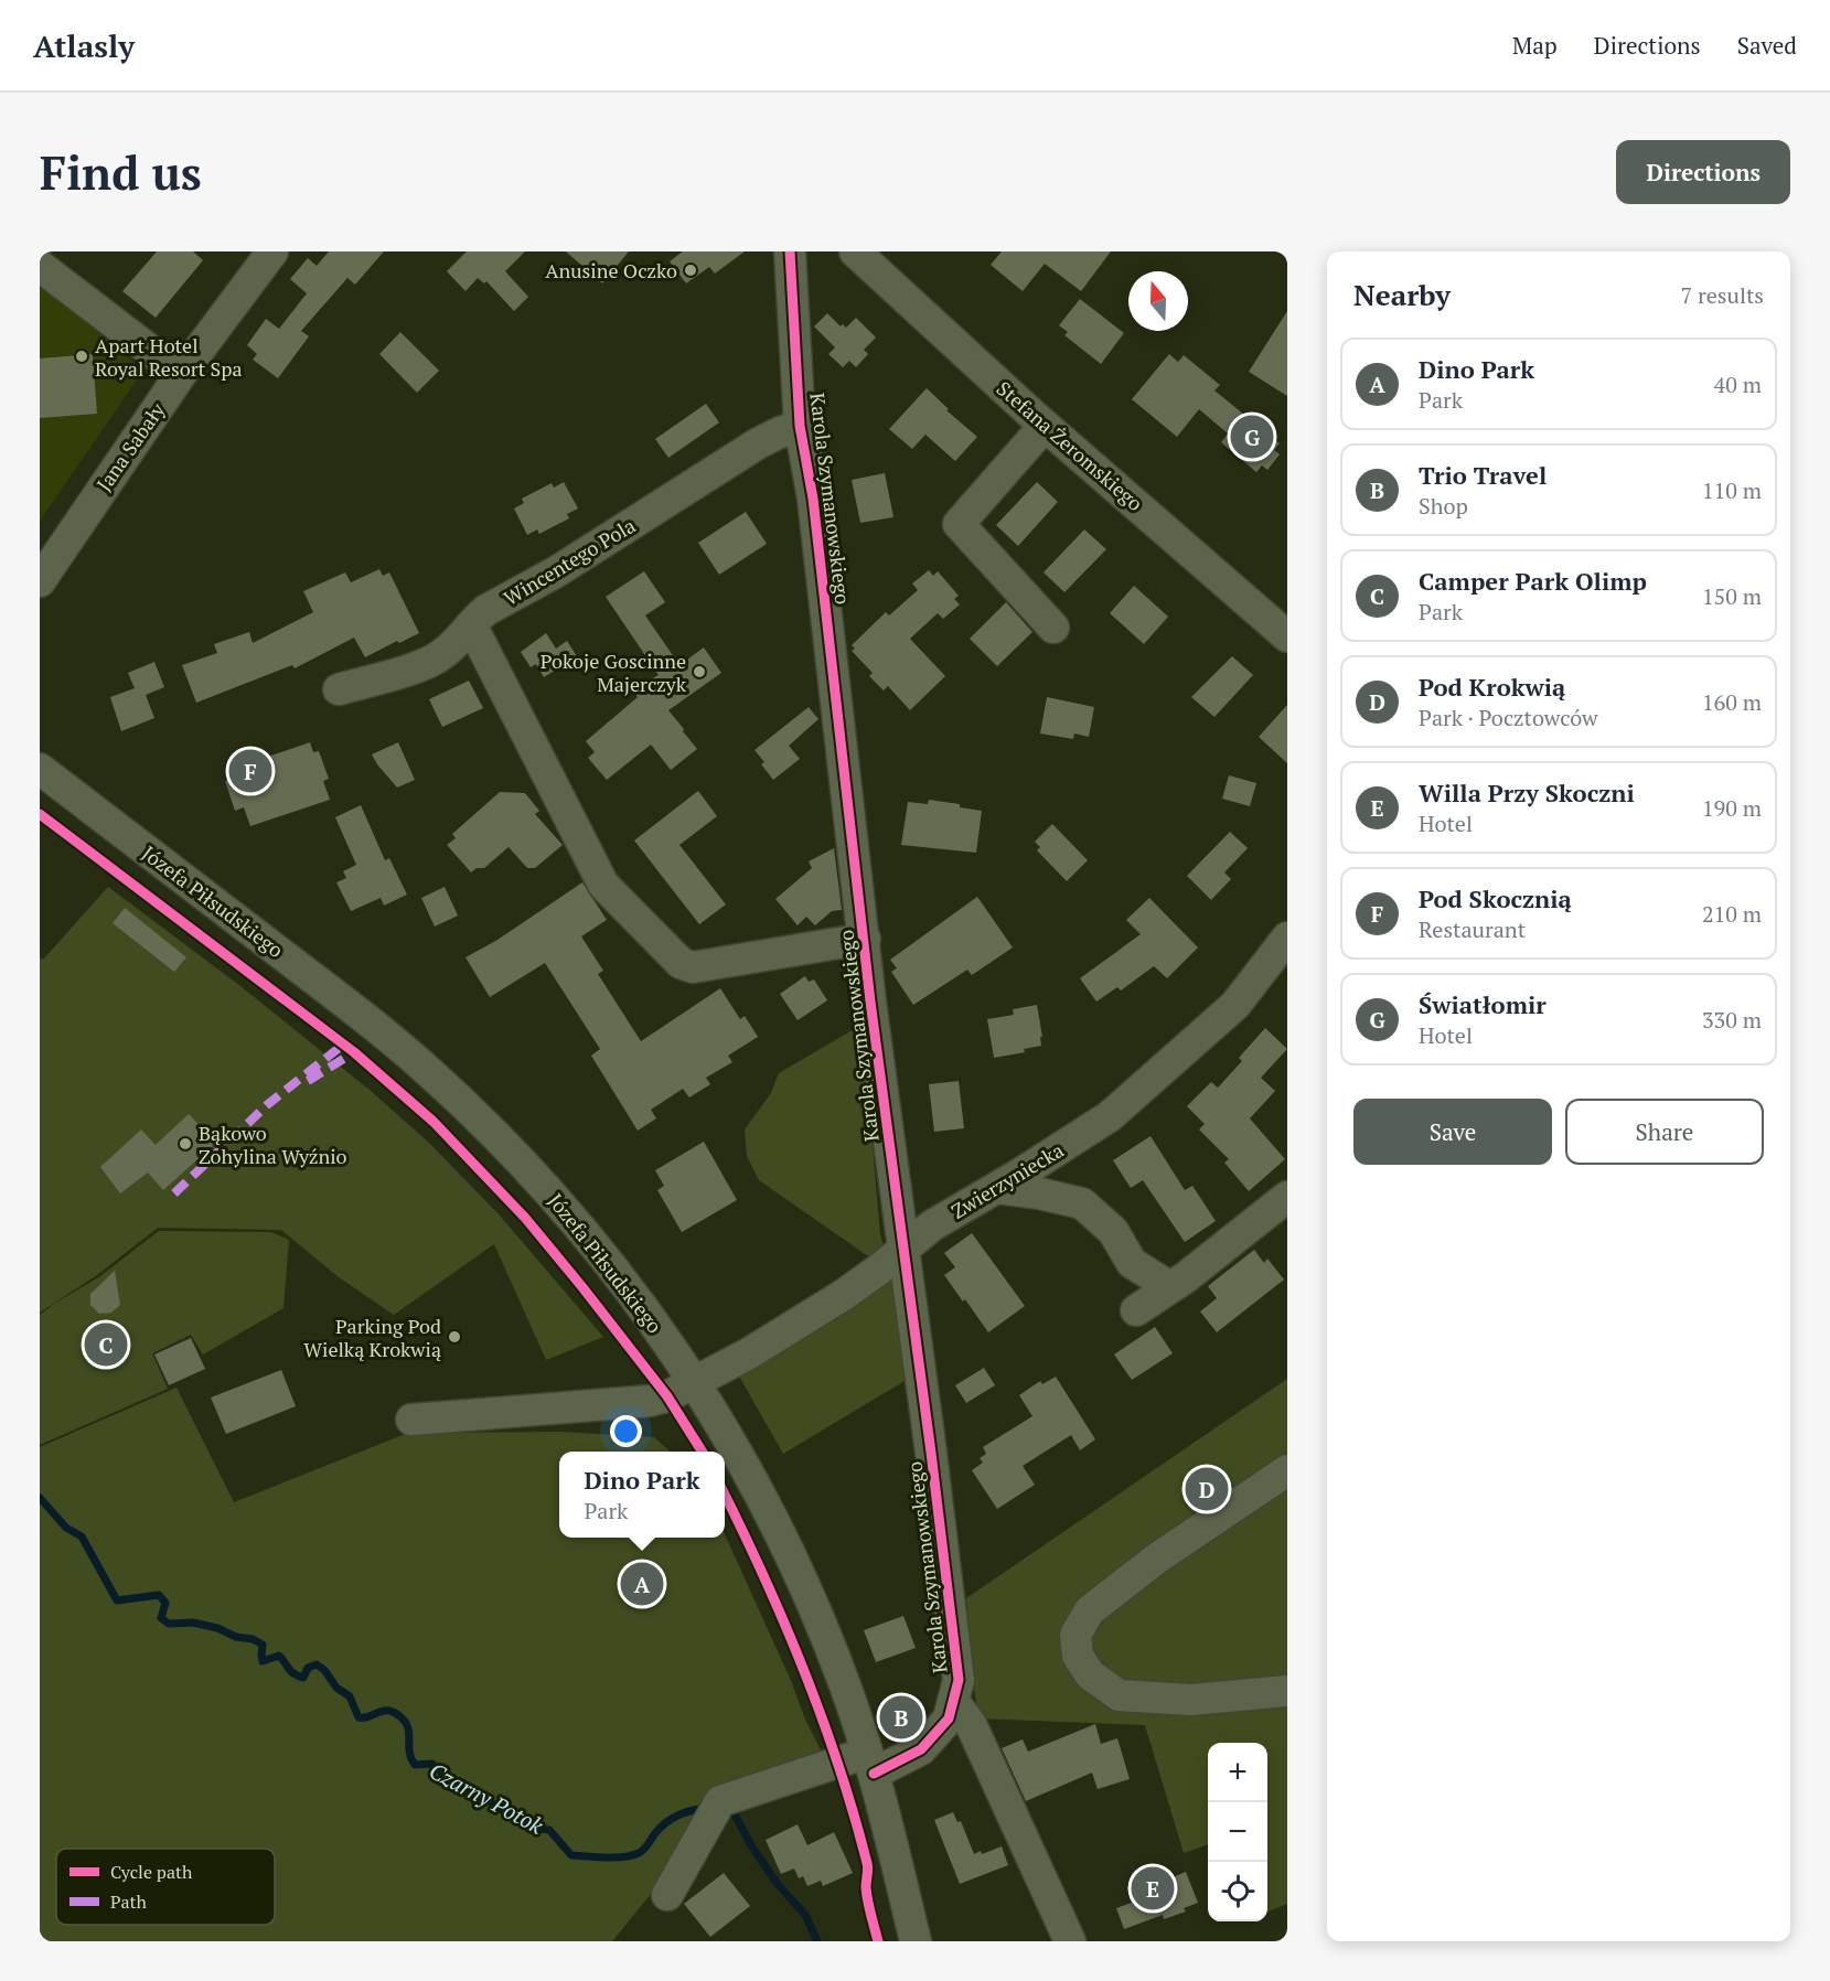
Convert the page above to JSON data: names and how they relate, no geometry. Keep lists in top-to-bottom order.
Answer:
{
  "streets": {
    "street": [
      "Stefana Żeromskiego",
      "Jana Sabały",
      "Karola Szymanowskiego",
      "Wincentego Pola",
      "Józefa Piłsudskiego",
      "Zwierzyniecka"
    ]
  },
  "crossings": [
    ["Karola Szymanowskiego", "Wincentego Pola"],
    ["Karola Szymanowskiego", "Józefa Piłsudskiego"],
    ["Karola Szymanowskiego", "Zwierzyniecka"],
    ["Józefa Piłsudskiego", "Zwierzyniecka"]
  ],
  "water": ["Czarny Potok"],
  "places": [
    "Anusine Oczko",
    "Apart Hotel Royal Resort Spa",
    "Pokoje Goscinne Majerczyk",
    "Bąkowo Zohylina Wyźnio",
    "Parking Pod Wielką Krokwią"
  ],
  "legend": ["Cycle path", "Path"],
  "north": "top",
  "page": {
    "header": "Atlasly",
    "nav": ["Map", "Directions", "Saved"],
    "buttons": [
      "Directions",
      ["Save", "Share"]
    ],
    "title": "Find us",
    "heading": ["Nearby", "7 results"],
    "list": [
      {
        "mark": "A",
        "name": "Dino Park",
        "note": "Park",
        "value": "40 m"
      },
      {
        "mark": "B",
        "name": "Trio Travel",
        "note": "Shop",
        "value": "110 m"
      },
      {
        "mark": "C",
        "name": "Camper Park Olimp",
        "note": "Park",
        "value": "150 m"
      },
      {
        "mark": "D",
        "name": "Pod Krokwią",
        "note": "Park · Pocztowców",
        "value": "160 m"
      },
      {
        "mark": "E",
        "name": "Willa Przy Skoczni",
        "note": "Hotel",
        "value": "190 m"
      },
      {
        "mark": "F",
        "name": "Pod Skocznią",
        "note": "Restaurant",
        "value": "210 m"
      },
      {
        "mark": "G",
        "name": "Światłomir",
        "note": "Hotel",
        "value": "330 m"
      }
    ],
    "pins": [
      "G",
      "F",
      "C",
      "D",
      "A",
      "B",
      "E"
    ],
    "popup": ["Dino Park", "Park"],
    "map_buttons": ["+", "−"]
  }
}
